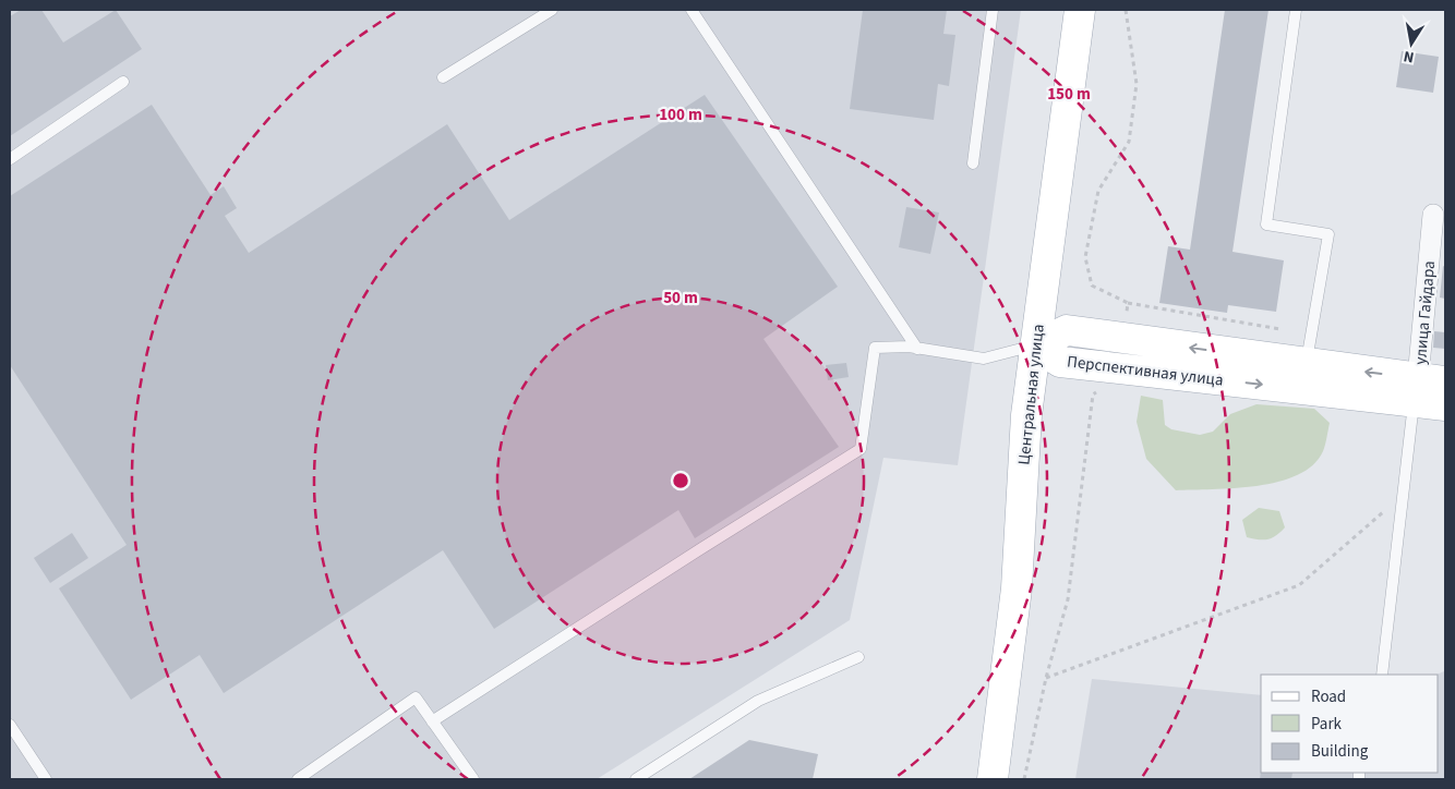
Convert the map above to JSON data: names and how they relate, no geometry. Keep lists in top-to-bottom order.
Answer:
{
  "streets": {
    "main road": ["Перспективная улица", "Центральная улица"],
    "street": ["улица Гайдара"]
  },
  "crossings": [
    ["улица Гайдара", "Перспективная улица"],
    ["Перспективная улица", "Центральная улица"]
  ],
  "legend": ["Road", "Park", "Building"],
  "north": "bottom",
  "rings": ["150 m", "100 m", "50 m"]
}
